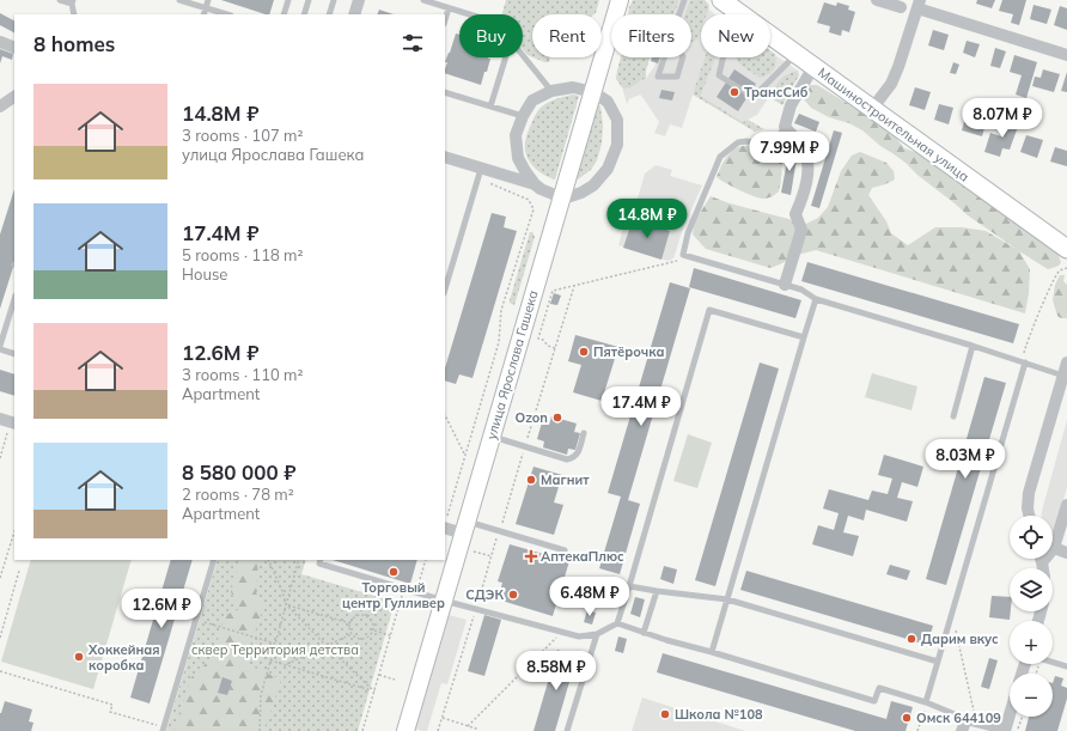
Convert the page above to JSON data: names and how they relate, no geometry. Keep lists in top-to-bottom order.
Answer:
{
  "streets": {
    "main road": ["Машиностроительная улица", "улица Ярослава Гашека"]
  },
  "parks": ["сквер Территория детства"],
  "places": {
    "other": [
      "ТрансСиб",
      "Пятёрочка",
      "Ozon",
      "Магнит",
      "Торговый центр Гулливер",
      "СДЭК",
      "Дарим вкус",
      "Хоккейная коробка",
      "Школа №108",
      "Омск 644109"
    ],
    "health": ["АптекаПлюс"]
  },
  "page": {
    "chip": [
      "Buy",
      "Rent",
      "Filters",
      "New"
    ],
    "heading": "8 homes",
    "list": [
      {
        "name": "14.8M ₽",
        "note": "3 rooms · 107 m² · улица Ярослава Гашека"
      },
      {
        "name": "17.4M ₽",
        "note": "5 rooms · 118 m² · House"
      },
      {
        "name": "12.6M ₽",
        "note": "3 rooms · 110 m² · Apartment"
      },
      {
        "name": "8 580 000 ₽",
        "note": "2 rooms · 78 m² · Apartment"
      }
    ],
    "price": [
      "8.07M ₽",
      "7.99M ₽",
      "14.8M ₽",
      "17.4M ₽",
      "8.03M ₽",
      "6.48M ₽",
      "12.6M ₽",
      "8.58M ₽"
    ],
    "map_buttons": ["+", "−"]
  }
}
